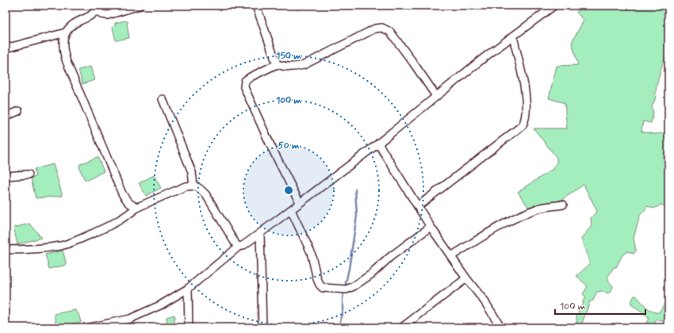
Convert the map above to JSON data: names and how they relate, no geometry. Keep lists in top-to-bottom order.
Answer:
{
  "scale_bar": "100 m",
  "rings": ["150 m", "100 m", "50 m"]
}
